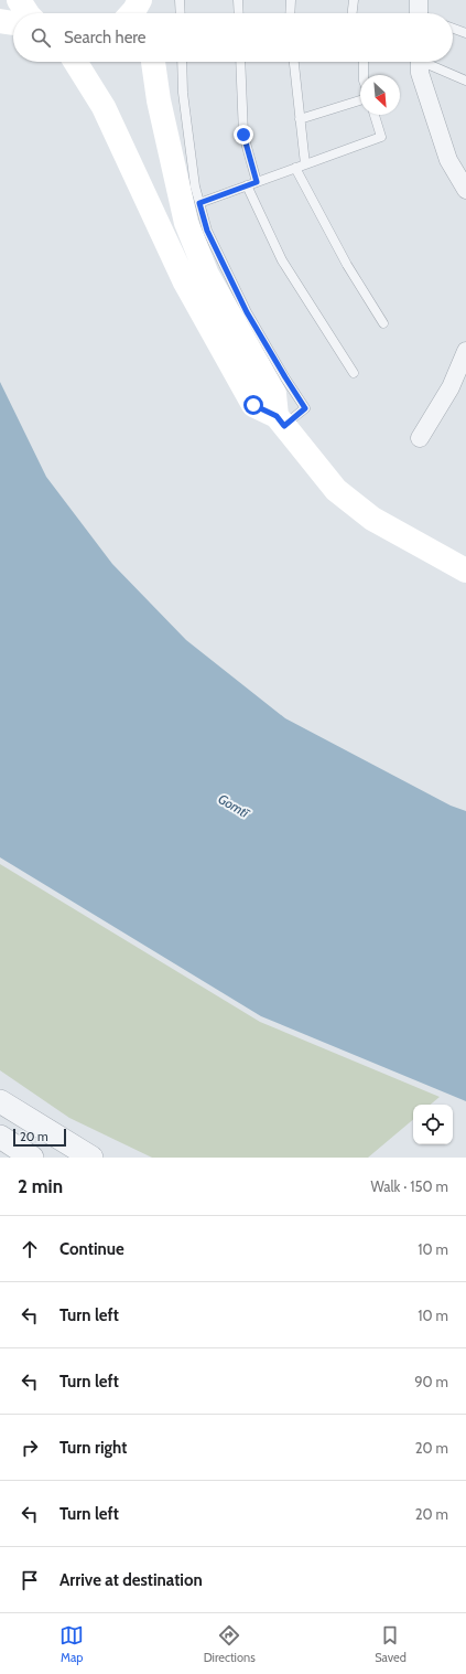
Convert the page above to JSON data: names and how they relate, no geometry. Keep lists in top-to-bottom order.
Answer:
{
  "water": ["Gomtī"],
  "scale_bar": "20 m",
  "north": "bottom right",
  "page": {
    "search": "Search here",
    "scale": "20 m",
    "heading": ["2 min", "Walk · 150 m"],
    "list": [
      ["Continue", "10 m"],
      ["Turn left", "10 m"],
      ["Turn left", "90 m"],
      ["Turn right", "20 m"],
      ["Turn left", "20 m"],
      "Arrive at destination"
    ],
    "nav": ["Map", "Directions", "Saved"]
  }
}
